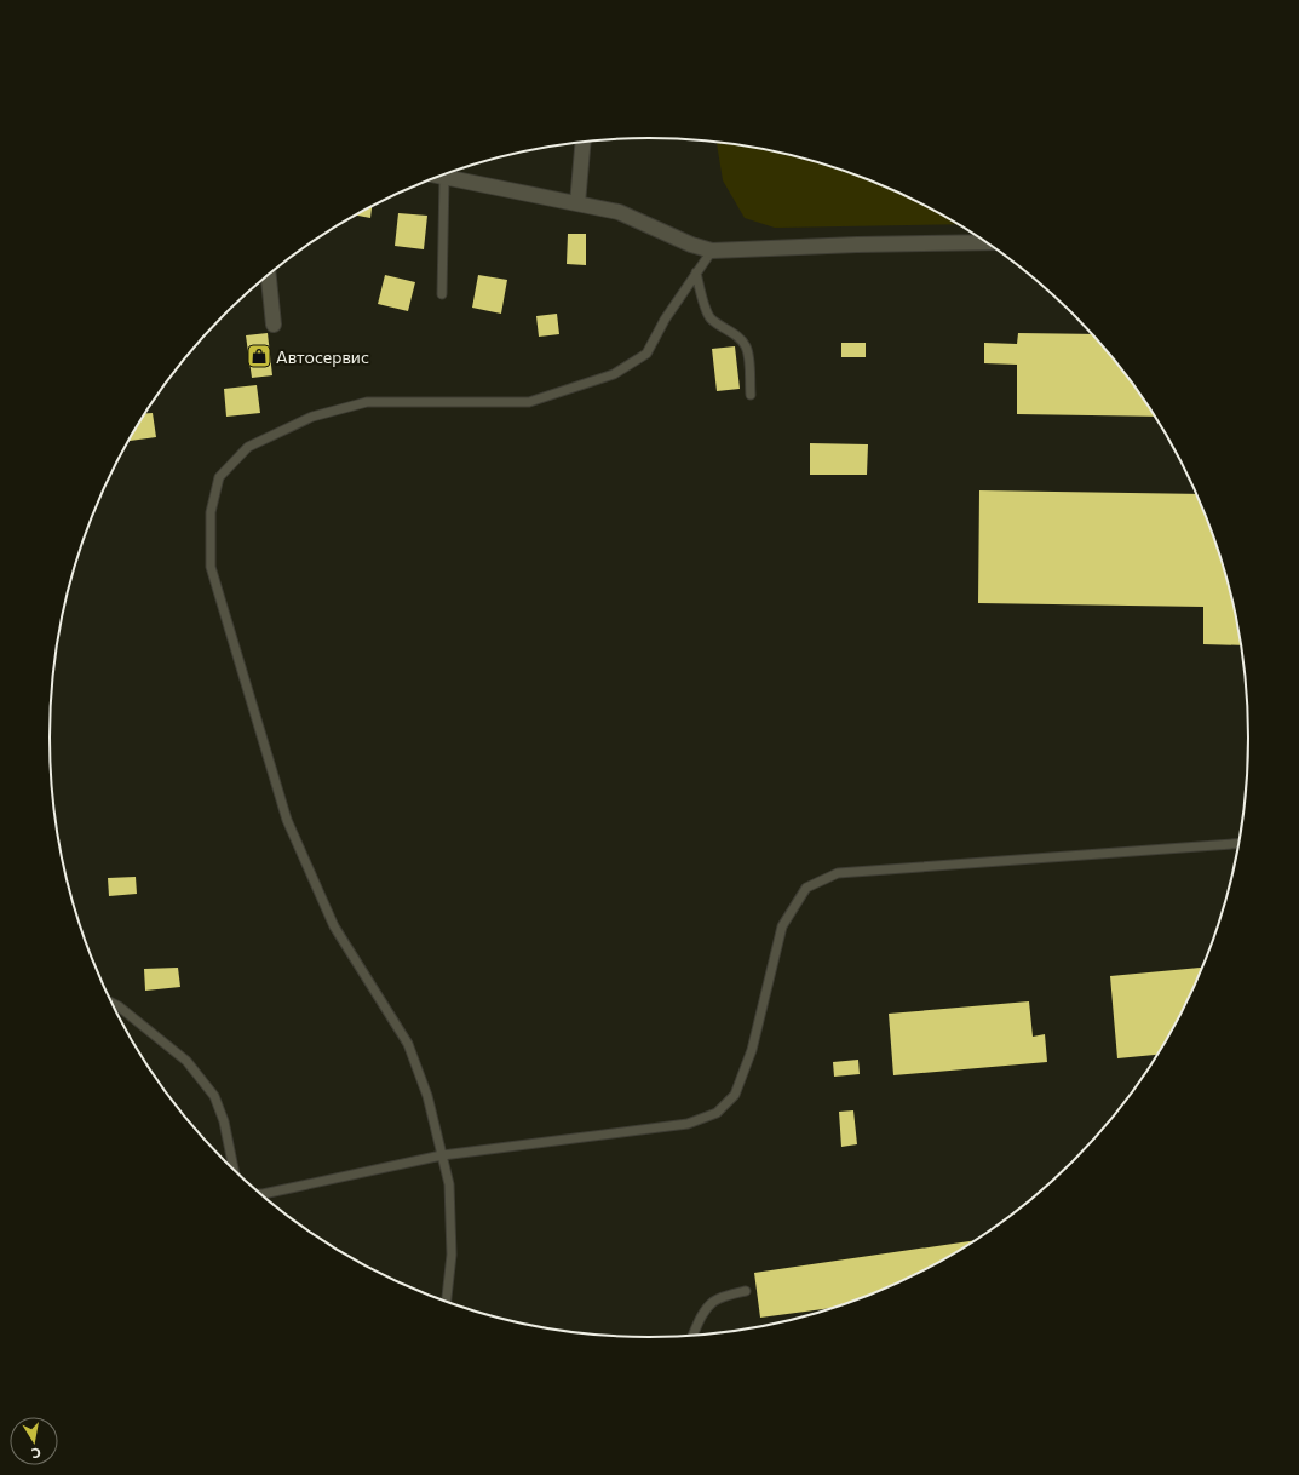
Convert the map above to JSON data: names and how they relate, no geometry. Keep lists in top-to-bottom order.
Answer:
{
  "places": {
    "shop": ["Автосервис"]
  },
  "north": "bottom"
}
